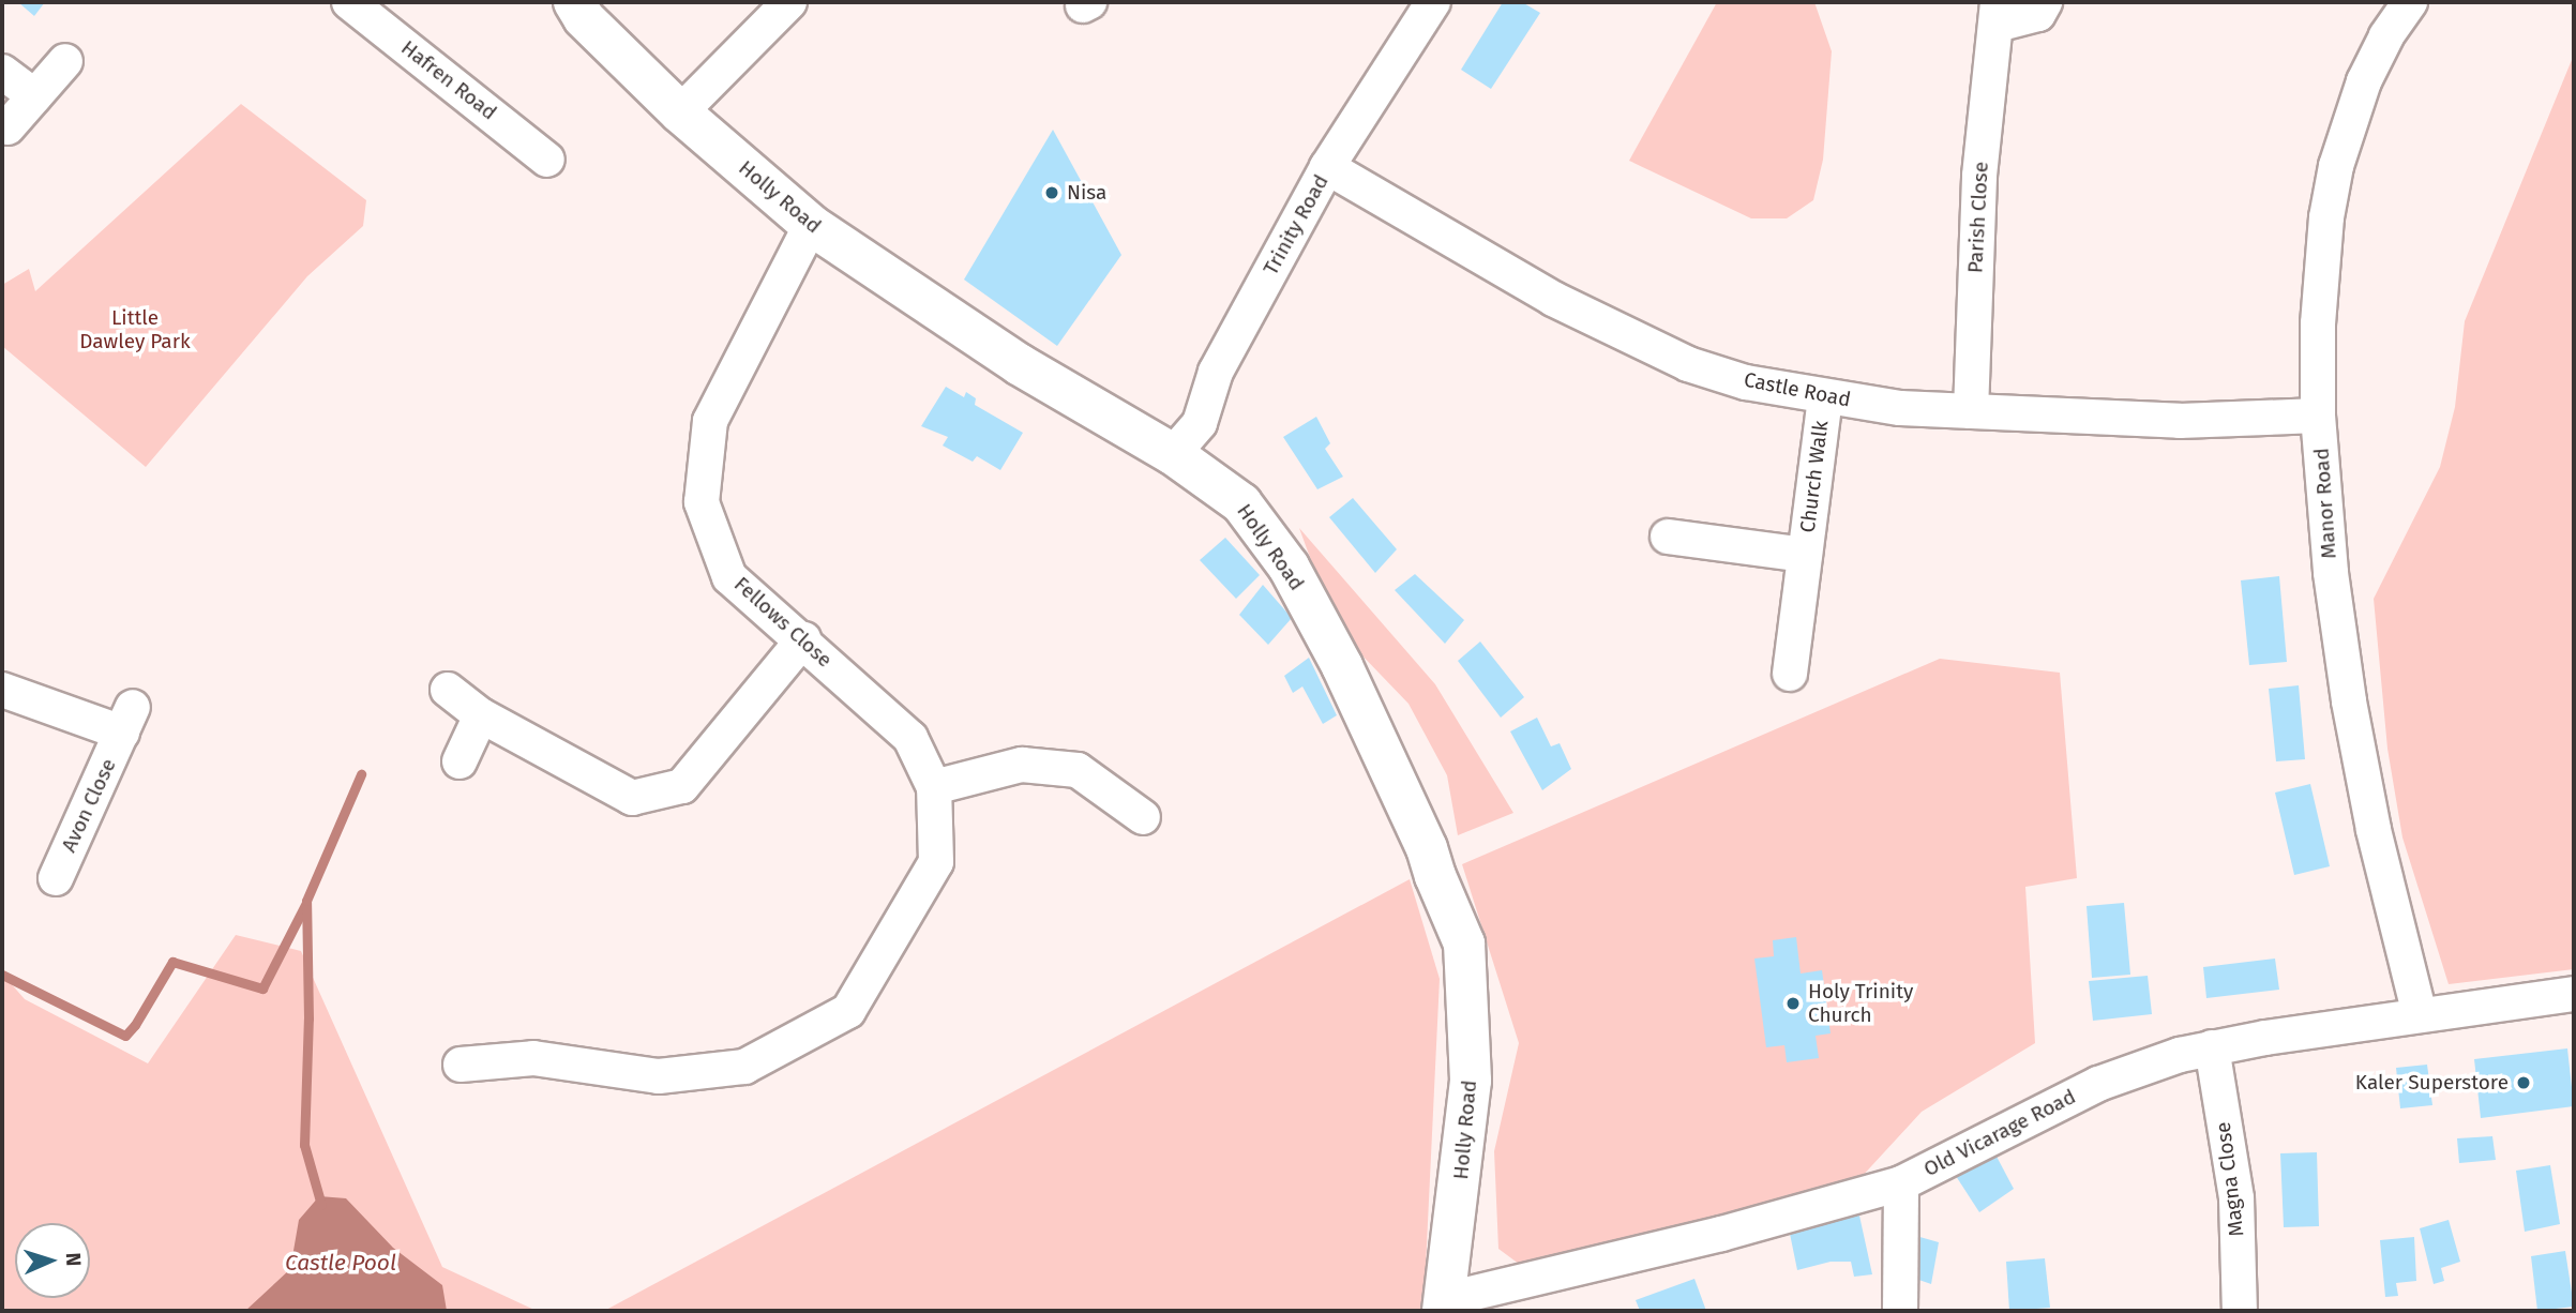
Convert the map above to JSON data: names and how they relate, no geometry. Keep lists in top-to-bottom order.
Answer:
{
  "streets": {
    "street": [
      "Hafren Road",
      "Holly Road",
      "Parish Close",
      "Trinity Road",
      "Castle Road",
      "Church Walk",
      "Manor Road",
      "Fellows Close",
      "Avon Close",
      "Old Vicarage Road",
      "Magna Close"
    ]
  },
  "crossings": [
    ["Holly Road", "Trinity Road"],
    ["Holly Road", "Fellows Close"],
    ["Holly Road", "Old Vicarage Road"],
    ["Parish Close", "Castle Road"],
    ["Trinity Road", "Castle Road"],
    ["Castle Road", "Church Walk"],
    ["Castle Road", "Manor Road"],
    ["Manor Road", "Old Vicarage Road"],
    ["Old Vicarage Road", "Magna Close"]
  ],
  "water": ["Castle Pool"],
  "parks": ["Little Dawley Park"],
  "places": ["Nisa", "Holy Trinity Church", "Kaler Superstore"],
  "north": "right"
}
